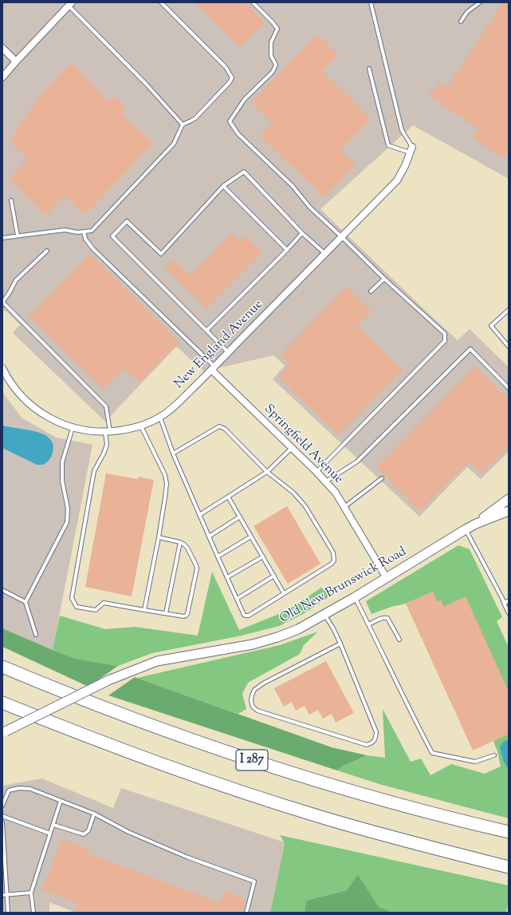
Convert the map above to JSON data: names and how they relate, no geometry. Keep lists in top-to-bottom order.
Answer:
{
  "streets": {
    "highway": ["I 287"],
    "main road": ["Old New Brunswick Road"],
    "street": ["New England Avenue", "Springfield Avenue"]
  },
  "crossings": [
    ["New England Avenue", "Springfield Avenue"],
    ["Springfield Avenue", "Old New Brunswick Road"]
  ]
}
